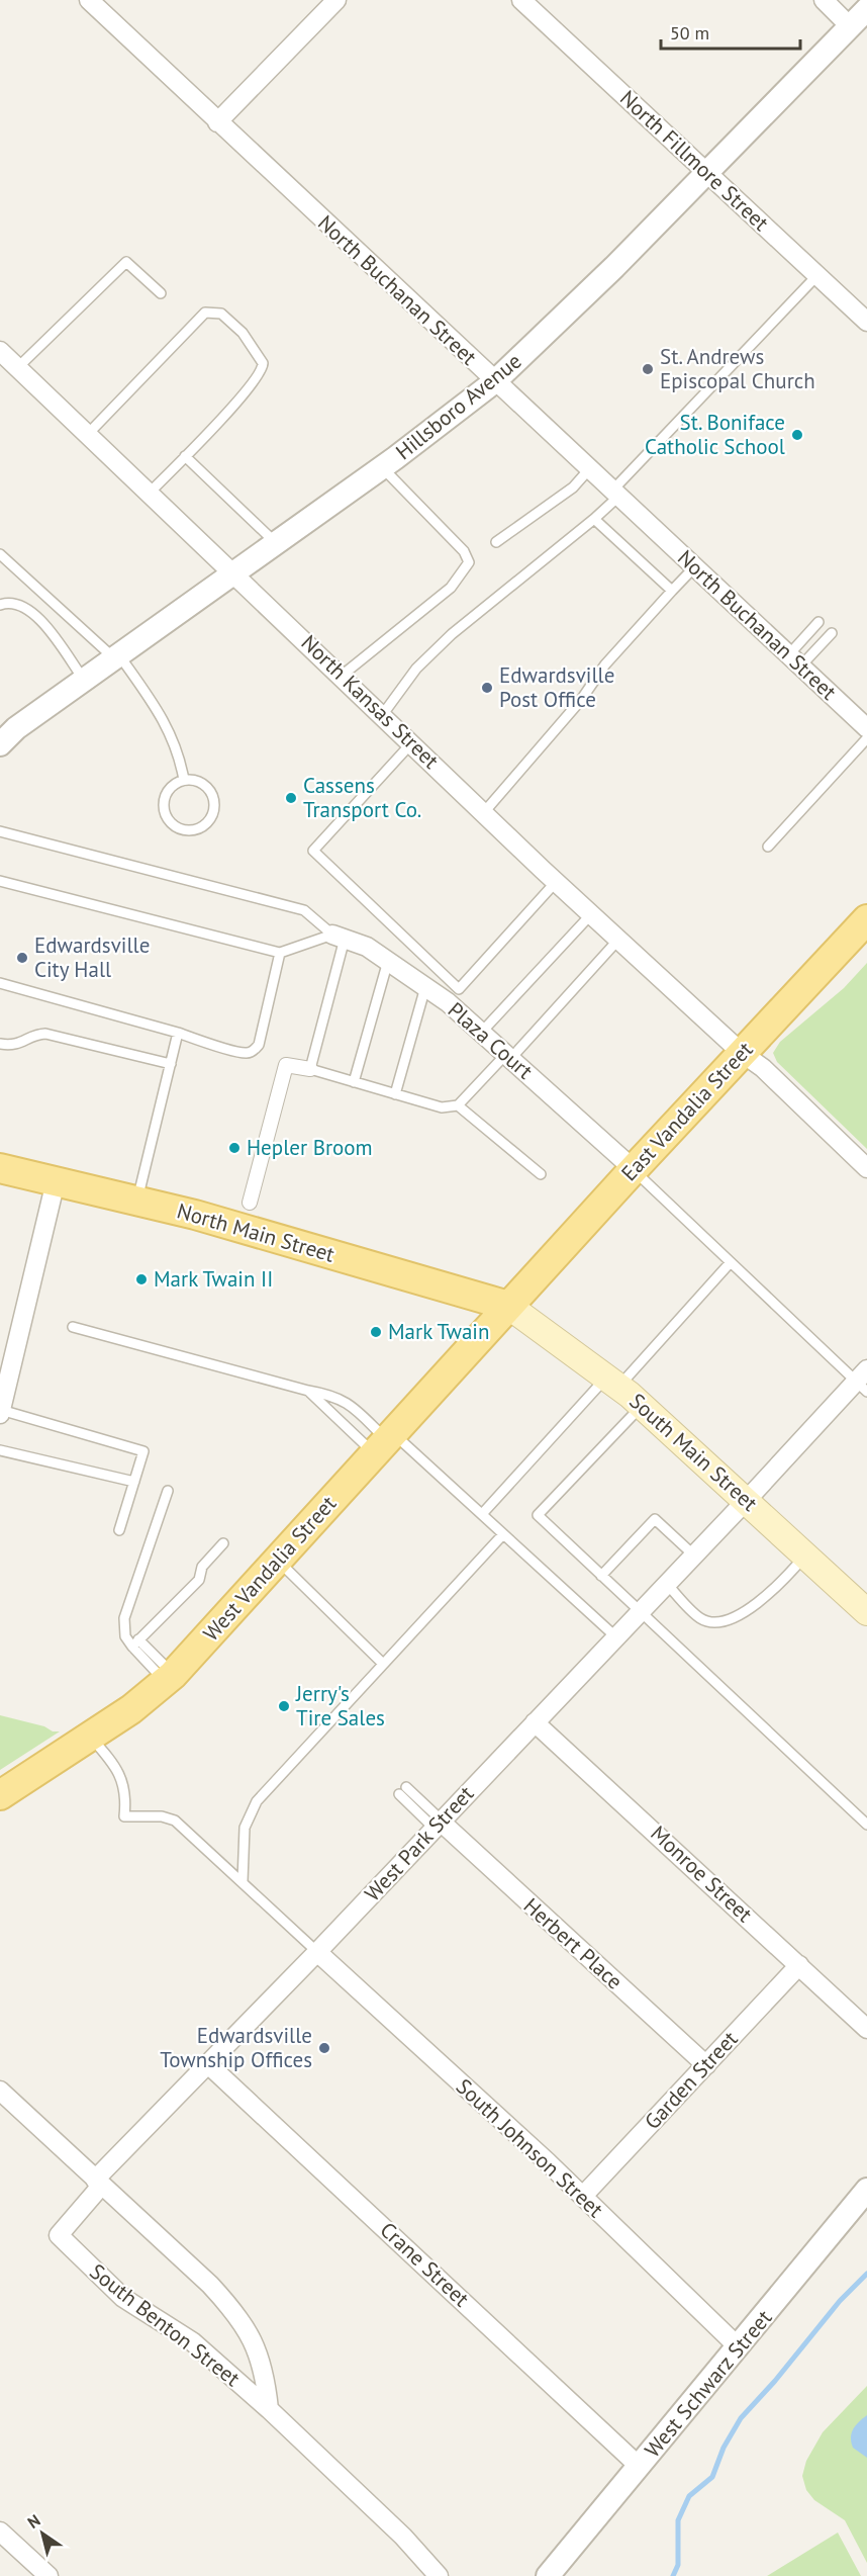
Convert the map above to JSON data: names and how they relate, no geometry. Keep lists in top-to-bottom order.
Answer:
{
  "streets": {
    "main road": [
      "East Vandalia Street",
      "North Main Street",
      "South Main Street",
      "West Vandalia Street"
    ],
    "street": [
      "North Fillmore Street",
      "North Buchanan Street",
      "Hillsboro Avenue",
      "North Kansas Street",
      "Plaza Court",
      "West Park Street",
      "Monroe Street",
      "Herbert Place",
      "Garden Street",
      "South Johnson Street",
      "Crane Street",
      "South Benton Street",
      "West Schwarz Street"
    ]
  },
  "crossings": [
    ["North Fillmore Street", "Hillsboro Avenue"],
    ["North Buchanan Street", "Hillsboro Avenue"],
    ["Hillsboro Avenue", "North Kansas Street"],
    ["North Kansas Street", "East Vandalia Street"],
    ["Plaza Court", "East Vandalia Street"],
    ["East Vandalia Street", "North Main Street"],
    ["East Vandalia Street", "South Main Street"],
    ["East Vandalia Street", "West Vandalia Street"],
    ["North Main Street", "South Main Street"],
    ["North Main Street", "West Vandalia Street"],
    ["South Main Street", "West Vandalia Street"],
    ["South Main Street", "West Park Street"],
    ["West Park Street", "Monroe Street"],
    ["West Park Street", "Herbert Place"],
    ["West Park Street", "South Johnson Street"],
    ["West Park Street", "Crane Street"],
    ["West Park Street", "South Benton Street"],
    ["Monroe Street", "Garden Street"],
    ["Herbert Place", "Garden Street"],
    ["Garden Street", "South Johnson Street"],
    ["South Johnson Street", "West Schwarz Street"],
    ["Crane Street", "West Schwarz Street"]
  ],
  "places": [
    "St. Andrews Episcopal Church",
    "St. Boniface Catholic School",
    "Edwardsville Post Office",
    "Cassens Transport Co.",
    "Edwardsville City Hall",
    "Hepler Broom",
    "Mark Twain II",
    "Mark Twain",
    "Jerry's Tire Sales",
    "Edwardsville Township Offices"
  ],
  "scale_bar": "50 m",
  "north": "top left"
}
